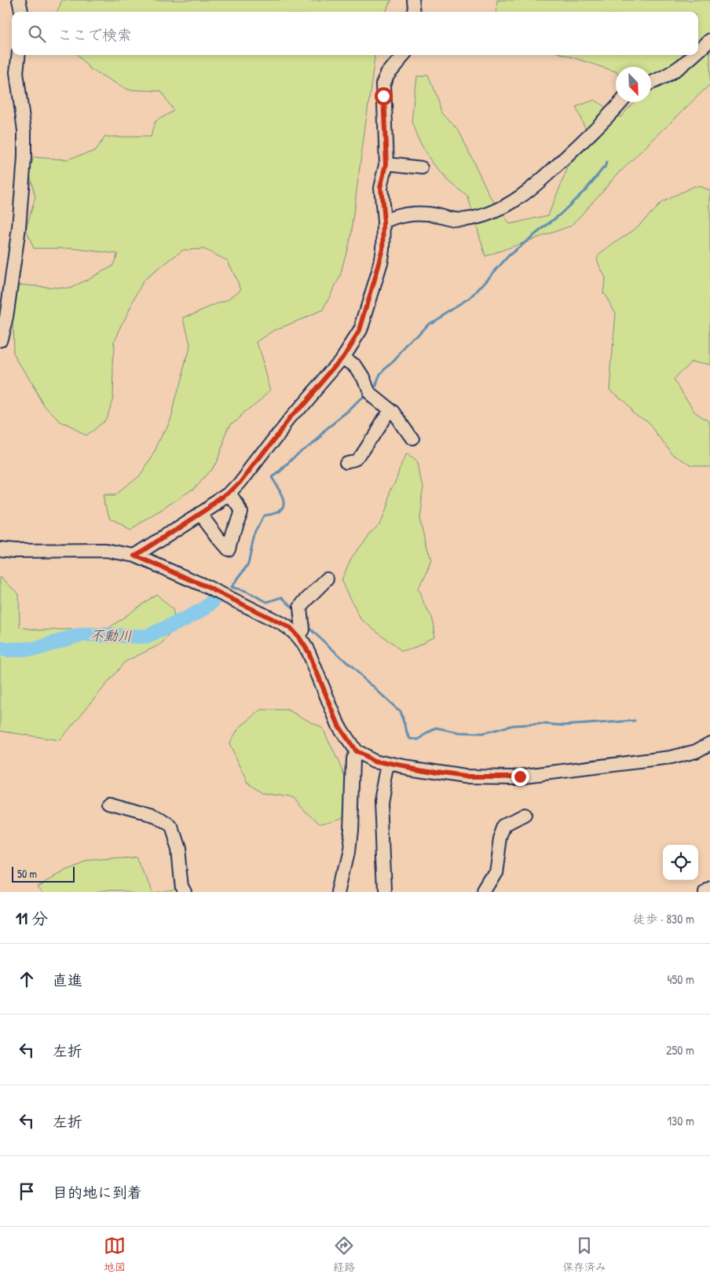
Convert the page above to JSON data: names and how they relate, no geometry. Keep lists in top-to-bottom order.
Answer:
{
  "water": ["不動川"],
  "scale_bar": "50 m",
  "north": "bottom right",
  "page": {
    "search": "ここで検索",
    "scale": "50 m",
    "heading": ["11 分", "徒歩 · 830 m"],
    "list": [
      ["直進", "450 m"],
      ["左折", "250 m"],
      ["左折", "130 m"],
      "目的地に到着"
    ],
    "nav": ["地図", "経路", "保存済み"]
  }
}
